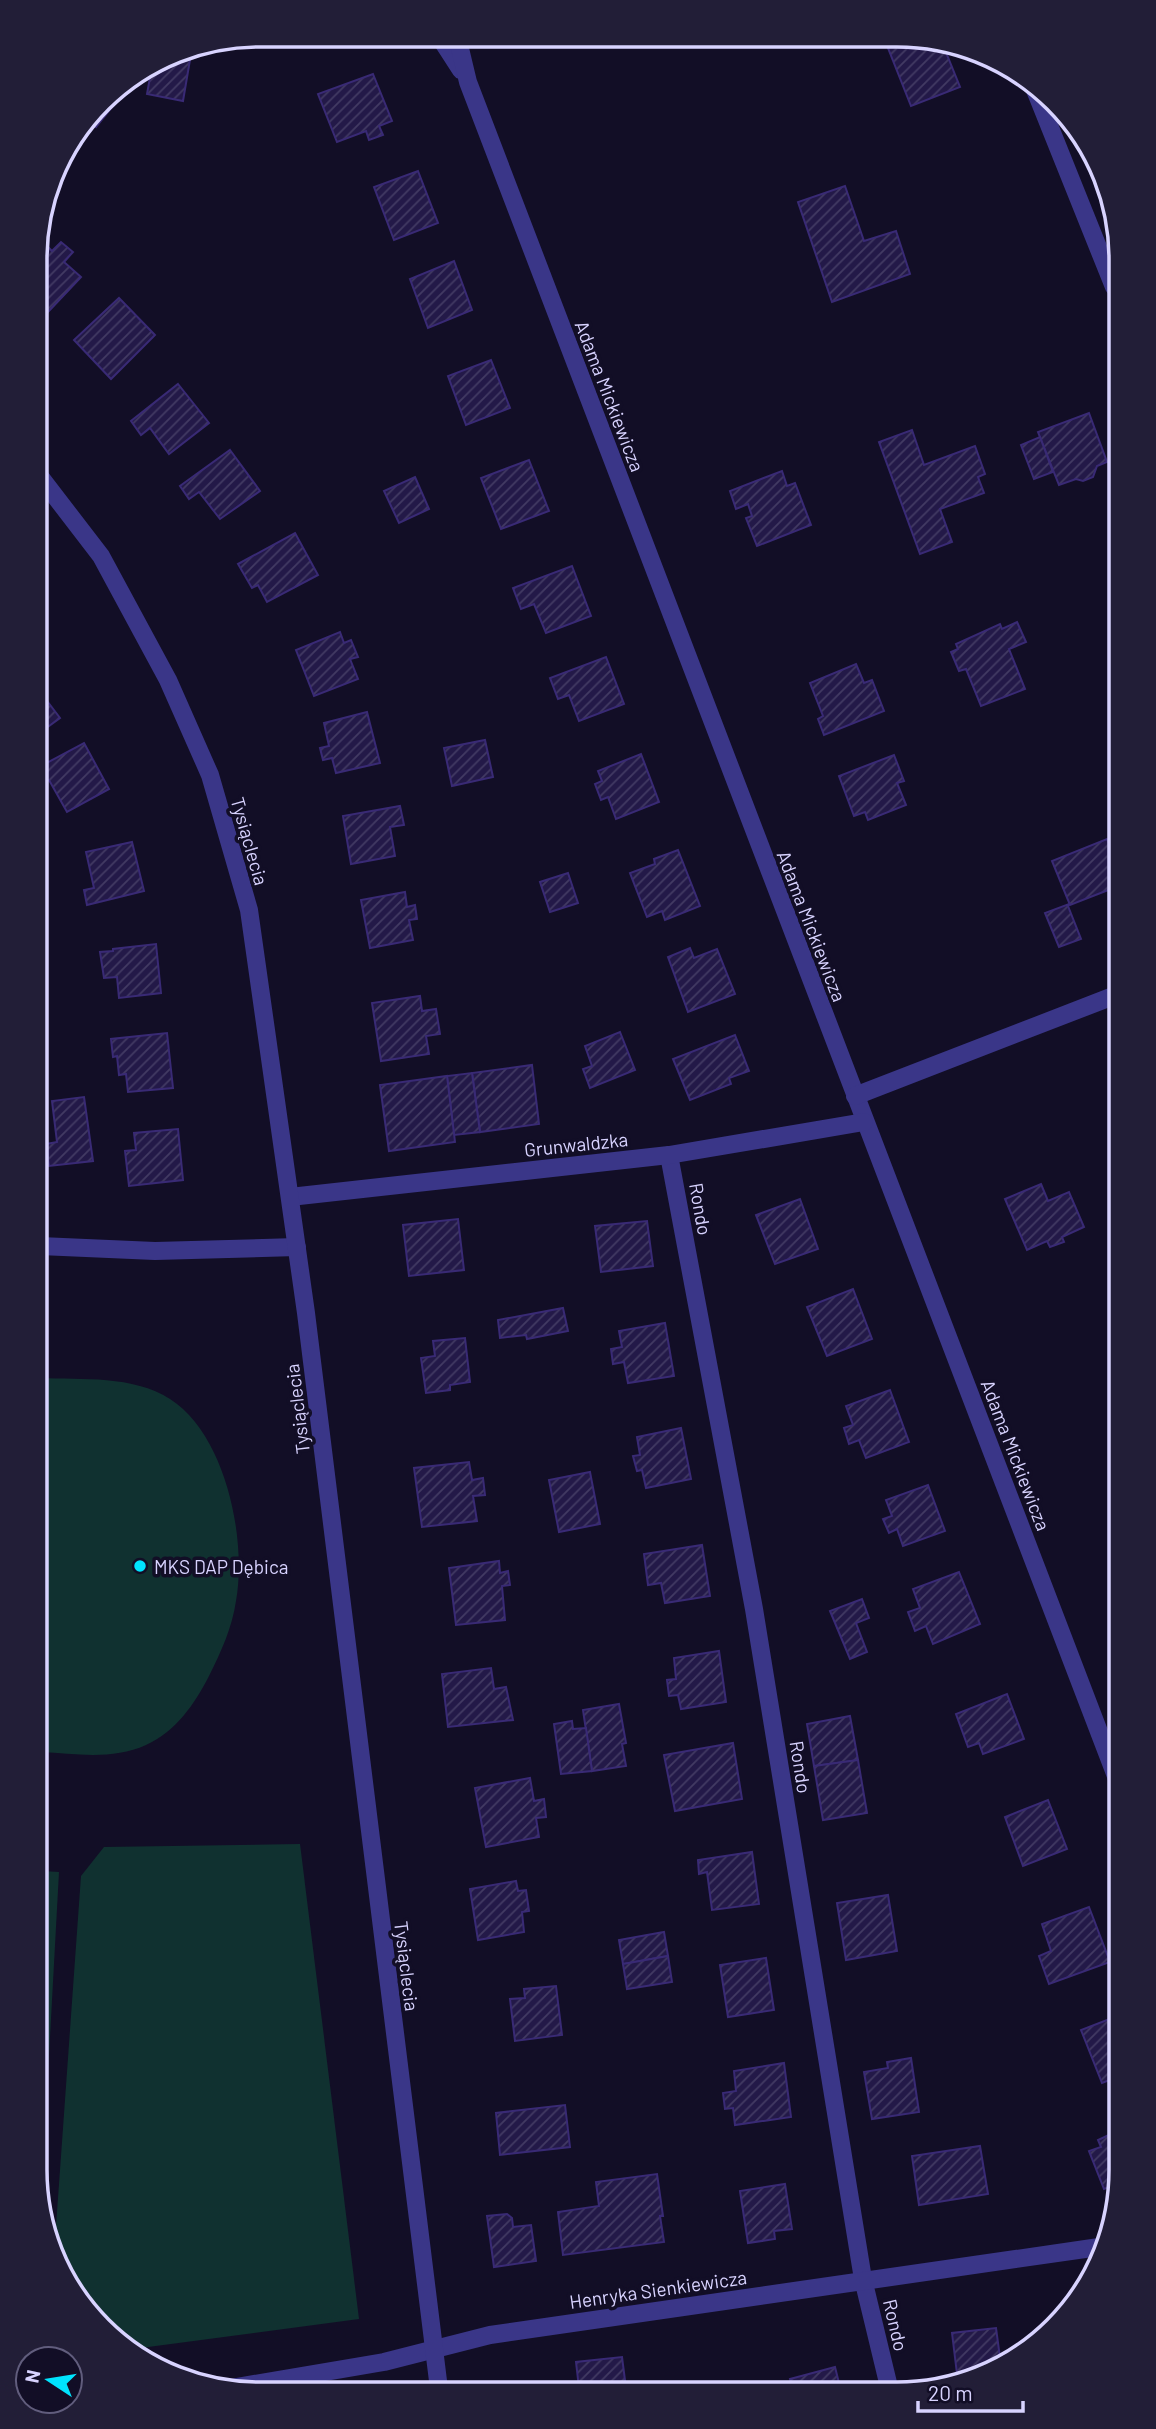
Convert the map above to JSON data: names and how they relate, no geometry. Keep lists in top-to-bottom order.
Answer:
{
  "streets": {
    "street": [
      "Adama Mickiewicza",
      "Tysiąclecia",
      "Grunwaldzka",
      "Rondo",
      "Henryka Sienkiewicza"
    ]
  },
  "crossings": [
    ["Adama Mickiewicza", "Grunwaldzka"],
    ["Tysiąclecia", "Grunwaldzka"],
    ["Tysiąclecia", "Henryka Sienkiewicza"],
    ["Grunwaldzka", "Rondo"],
    ["Rondo", "Henryka Sienkiewicza"]
  ],
  "places": ["MKS DAP Dębica"],
  "scale_bar": "20 m",
  "north": "left"
}
